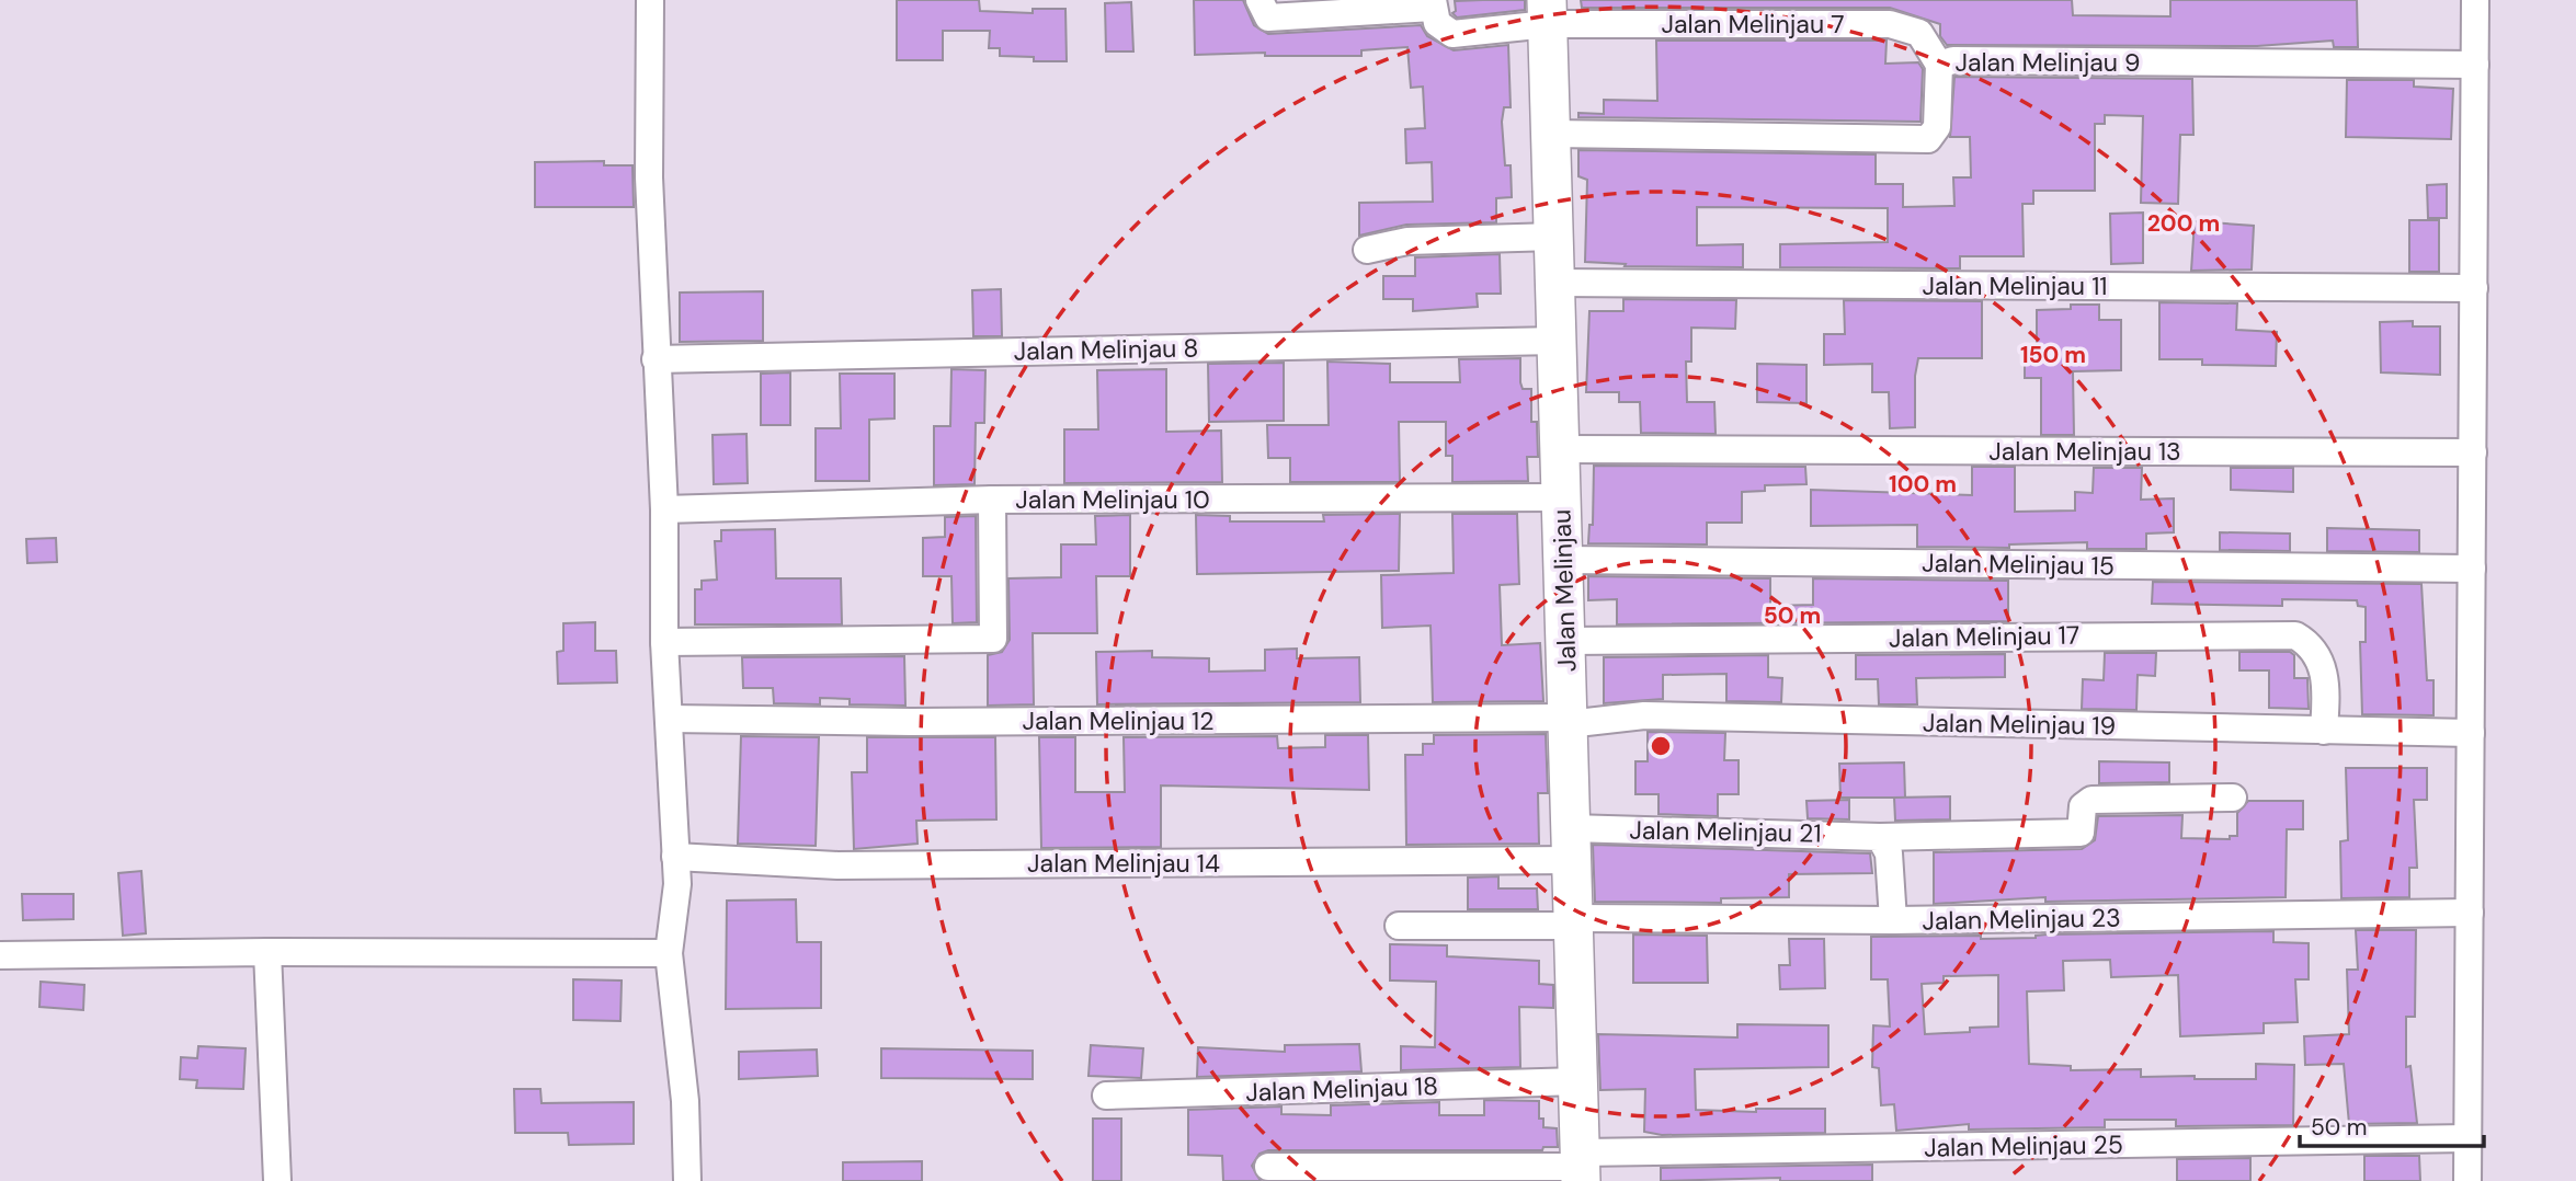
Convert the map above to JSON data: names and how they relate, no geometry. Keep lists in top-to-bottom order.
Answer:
{
  "streets": {
    "street": [
      "Jalan Melinjau 7",
      "Jalan Melinjau 9",
      "Jalan Melinjau 11",
      "Jalan Melinjau 8",
      "Jalan Melinjau 13",
      "Jalan Melinjau 10",
      "Jalan Melinjau 15",
      "Jalan Melinjau",
      "Jalan Melinjau 17",
      "Jalan Melinjau 12",
      "Jalan Melinjau 19",
      "Jalan Melinjau 21",
      "Jalan Melinjau 14",
      "Jalan Melinjau 23",
      "Jalan Melinjau 18",
      "Jalan Melinjau 25"
    ]
  },
  "crossings": [
    ["Jalan Melinjau 7", "Jalan Melinjau 9"],
    ["Jalan Melinjau 7", "Jalan Melinjau"],
    ["Jalan Melinjau 9", "Jalan Melinjau"],
    ["Jalan Melinjau 11", "Jalan Melinjau"],
    ["Jalan Melinjau 8", "Jalan Melinjau"],
    ["Jalan Melinjau 13", "Jalan Melinjau"],
    ["Jalan Melinjau 10", "Jalan Melinjau"],
    ["Jalan Melinjau 15", "Jalan Melinjau"],
    ["Jalan Melinjau", "Jalan Melinjau 17"],
    ["Jalan Melinjau", "Jalan Melinjau 12"],
    ["Jalan Melinjau", "Jalan Melinjau 19"],
    ["Jalan Melinjau", "Jalan Melinjau 21"],
    ["Jalan Melinjau", "Jalan Melinjau 14"],
    ["Jalan Melinjau", "Jalan Melinjau 23"],
    ["Jalan Melinjau", "Jalan Melinjau 18"],
    ["Jalan Melinjau", "Jalan Melinjau 25"],
    ["Jalan Melinjau 17", "Jalan Melinjau 19"],
    ["Jalan Melinjau 12", "Jalan Melinjau 19"],
    ["Jalan Melinjau 21", "Jalan Melinjau 14"]
  ],
  "scale_bar": "50 m",
  "rings": [
    "200 m",
    "150 m",
    "100 m",
    "50 m"
  ]
}
